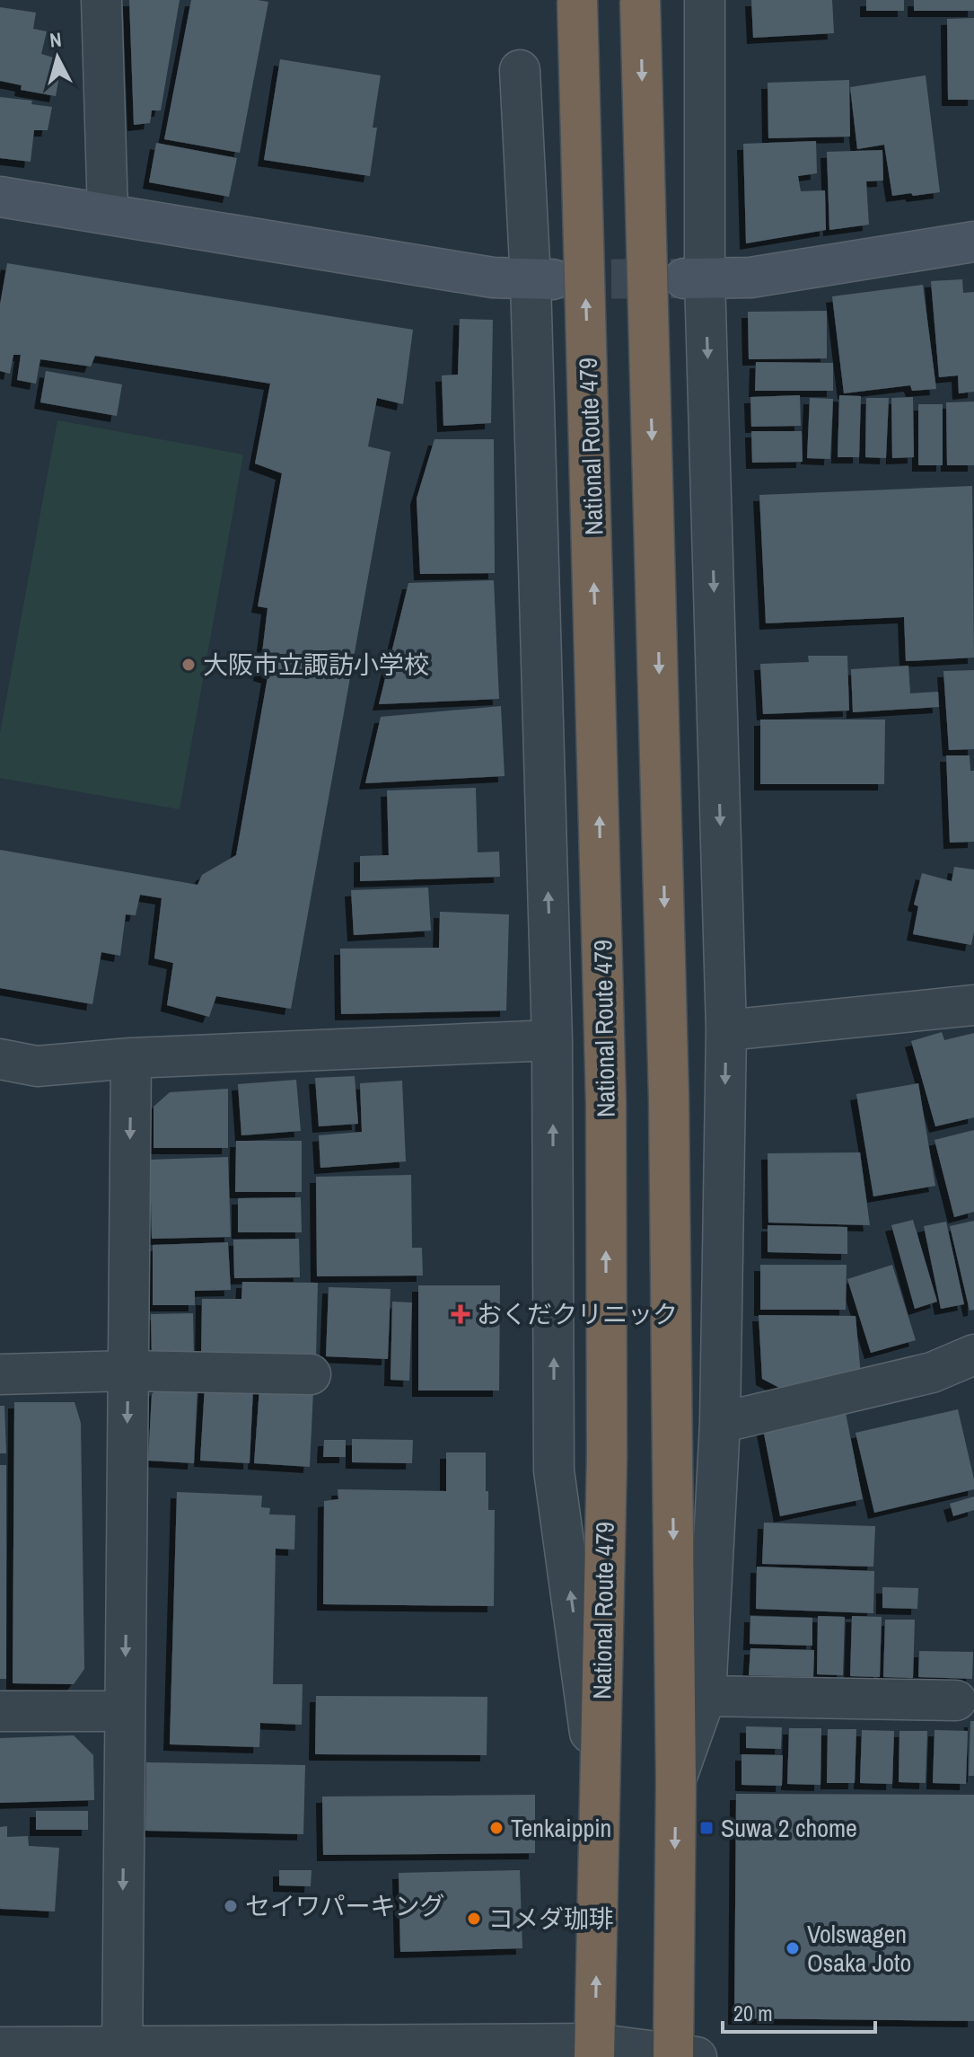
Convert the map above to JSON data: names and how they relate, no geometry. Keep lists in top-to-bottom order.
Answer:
{
  "streets": {
    "highway": ["National Route 479"]
  },
  "places": {
    "other": [
      "大阪市立諏訪小学校",
      "Tenkaippin",
      "セイワパーキング",
      "コメダ珈琲",
      "Volswagen Osaka Joto"
    ],
    "health": ["おくだクリニック"],
    "transit": ["Suwa 2 chome"]
  },
  "scale_bar": "20 m",
  "north": "top"
}
